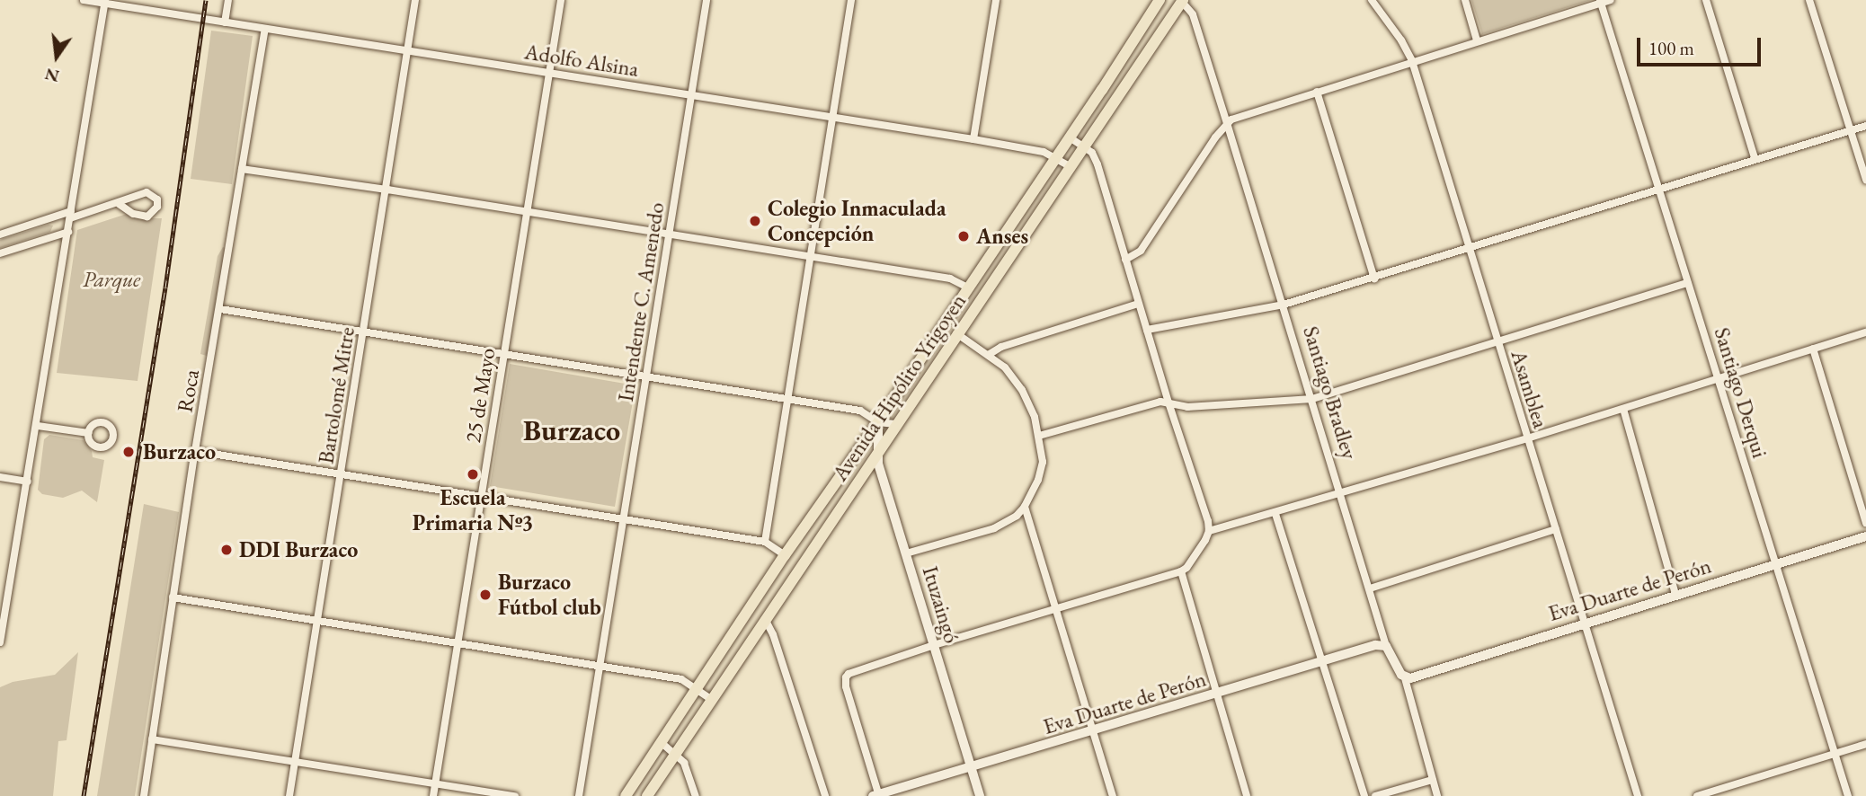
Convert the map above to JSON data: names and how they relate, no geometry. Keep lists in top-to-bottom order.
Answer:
{
  "streets": {
    "main road": ["Avenida Hipólito Yrigoyen"],
    "street": [
      "Adolfo Alsina",
      "Intendente C. Amenedo",
      "Asamblea",
      "Roca",
      "Santiago Bradley",
      "Santiago Derqui",
      "Bartolomé Mitre",
      "25 de Mayo",
      "Eva Duarte de Perón",
      "Ituzaingó"
    ]
  },
  "crossings": [
    ["Adolfo Alsina", "Intendente C. Amenedo"],
    ["Adolfo Alsina", "Avenida Hipólito Yrigoyen"],
    ["Adolfo Alsina", "Roca"],
    ["Adolfo Alsina", "Bartolomé Mitre"],
    ["Adolfo Alsina", "25 de Mayo"],
    ["Avenida Hipólito Yrigoyen", "Santiago Bradley"],
    ["Avenida Hipólito Yrigoyen", "Ituzaingó"],
    ["Asamblea", "Eva Duarte de Perón"],
    ["Santiago Bradley", "Eva Duarte de Perón"],
    ["Santiago Derqui", "Eva Duarte de Perón"],
    ["Eva Duarte de Perón", "Ituzaingó"]
  ],
  "districts": ["Burzaco"],
  "parks": ["Parque"],
  "places": [
    "Colegio Inmaculada Concepción",
    "Anses",
    "Burzaco",
    "Escuela Primaria Nº3",
    "DDI Burzaco",
    "Burzaco Fútbol club"
  ],
  "scale_bar": "100 m",
  "north": "bottom"
}
